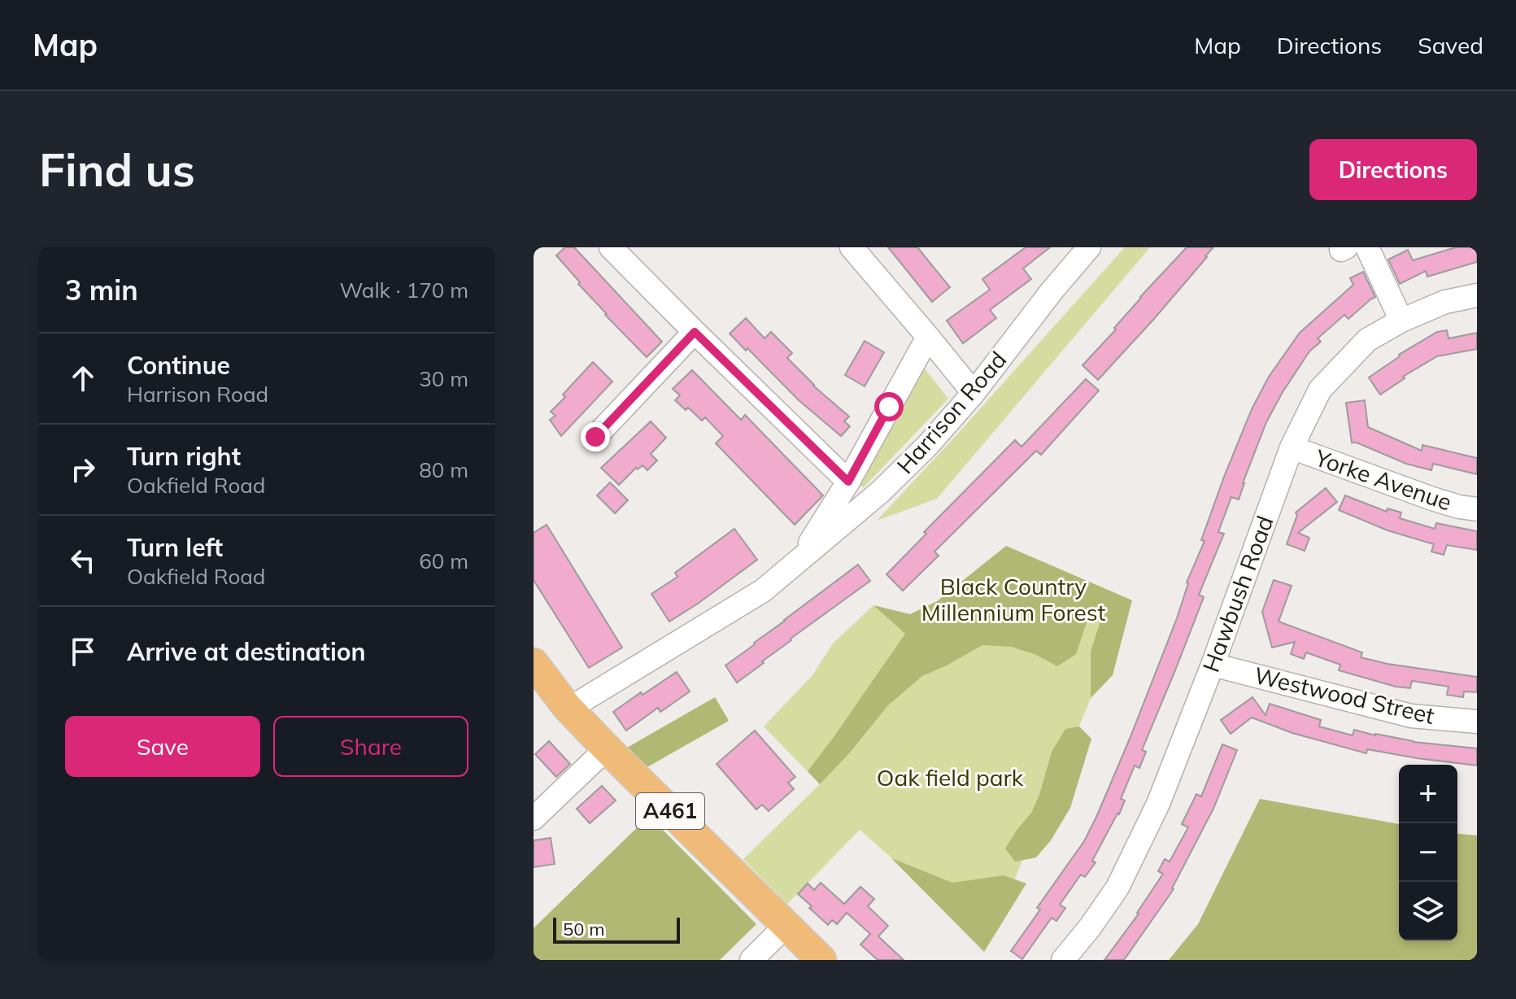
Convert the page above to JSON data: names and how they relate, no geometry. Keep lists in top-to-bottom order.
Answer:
{
  "streets": {
    "main road": ["A461"],
    "street": [
      "Harrison Road",
      "Yorke Avenue",
      "Hawbush Road",
      "Westwood Street"
    ]
  },
  "crossings": [
    ["Harrison Road", "A461"],
    ["Yorke Avenue", "Hawbush Road"],
    ["Hawbush Road", "Westwood Street"]
  ],
  "parks": ["Black Country Millennium Forest", "Oak field park"],
  "scale_bar": "50 m",
  "page": {
    "header": "Map",
    "nav": ["Map", "Directions", "Saved"],
    "buttons": [
      "Directions",
      ["Save", "Share"]
    ],
    "title": "Find us",
    "heading": ["3 min", "Walk · 170 m"],
    "list": [
      ["Continue", "Harrison Road", "30 m"],
      ["Turn right", "Oakfield Road", "80 m"],
      ["Turn left", "Oakfield Road", "60 m"],
      "Arrive at destination"
    ],
    "map_buttons": ["+", "−"],
    "scale": "50 m"
  }
}
